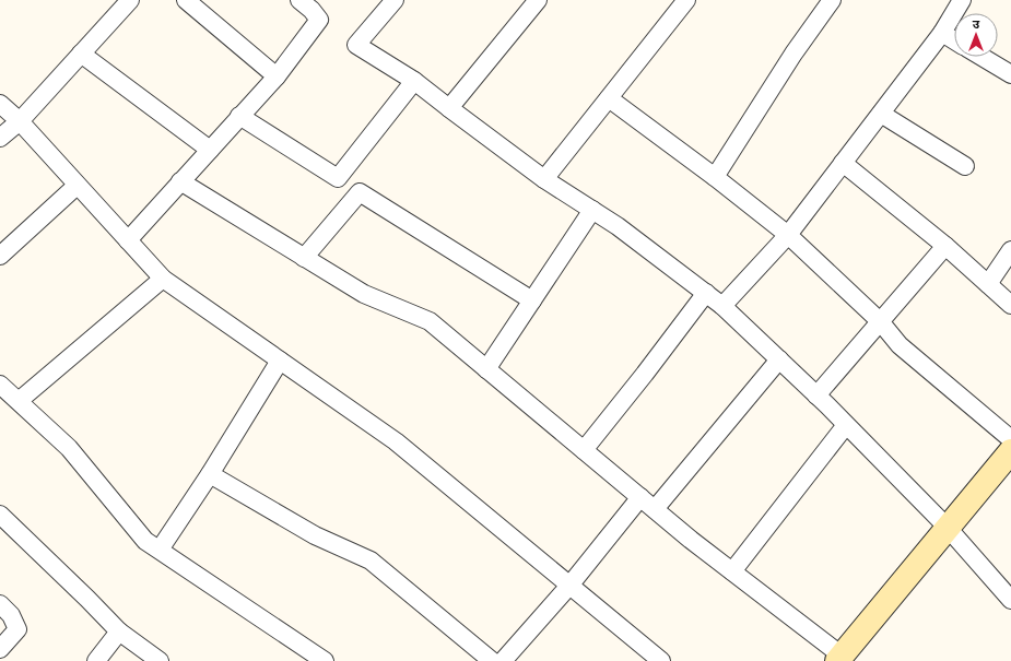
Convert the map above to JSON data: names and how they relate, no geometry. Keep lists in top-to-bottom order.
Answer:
{
  "north": "top"
}
